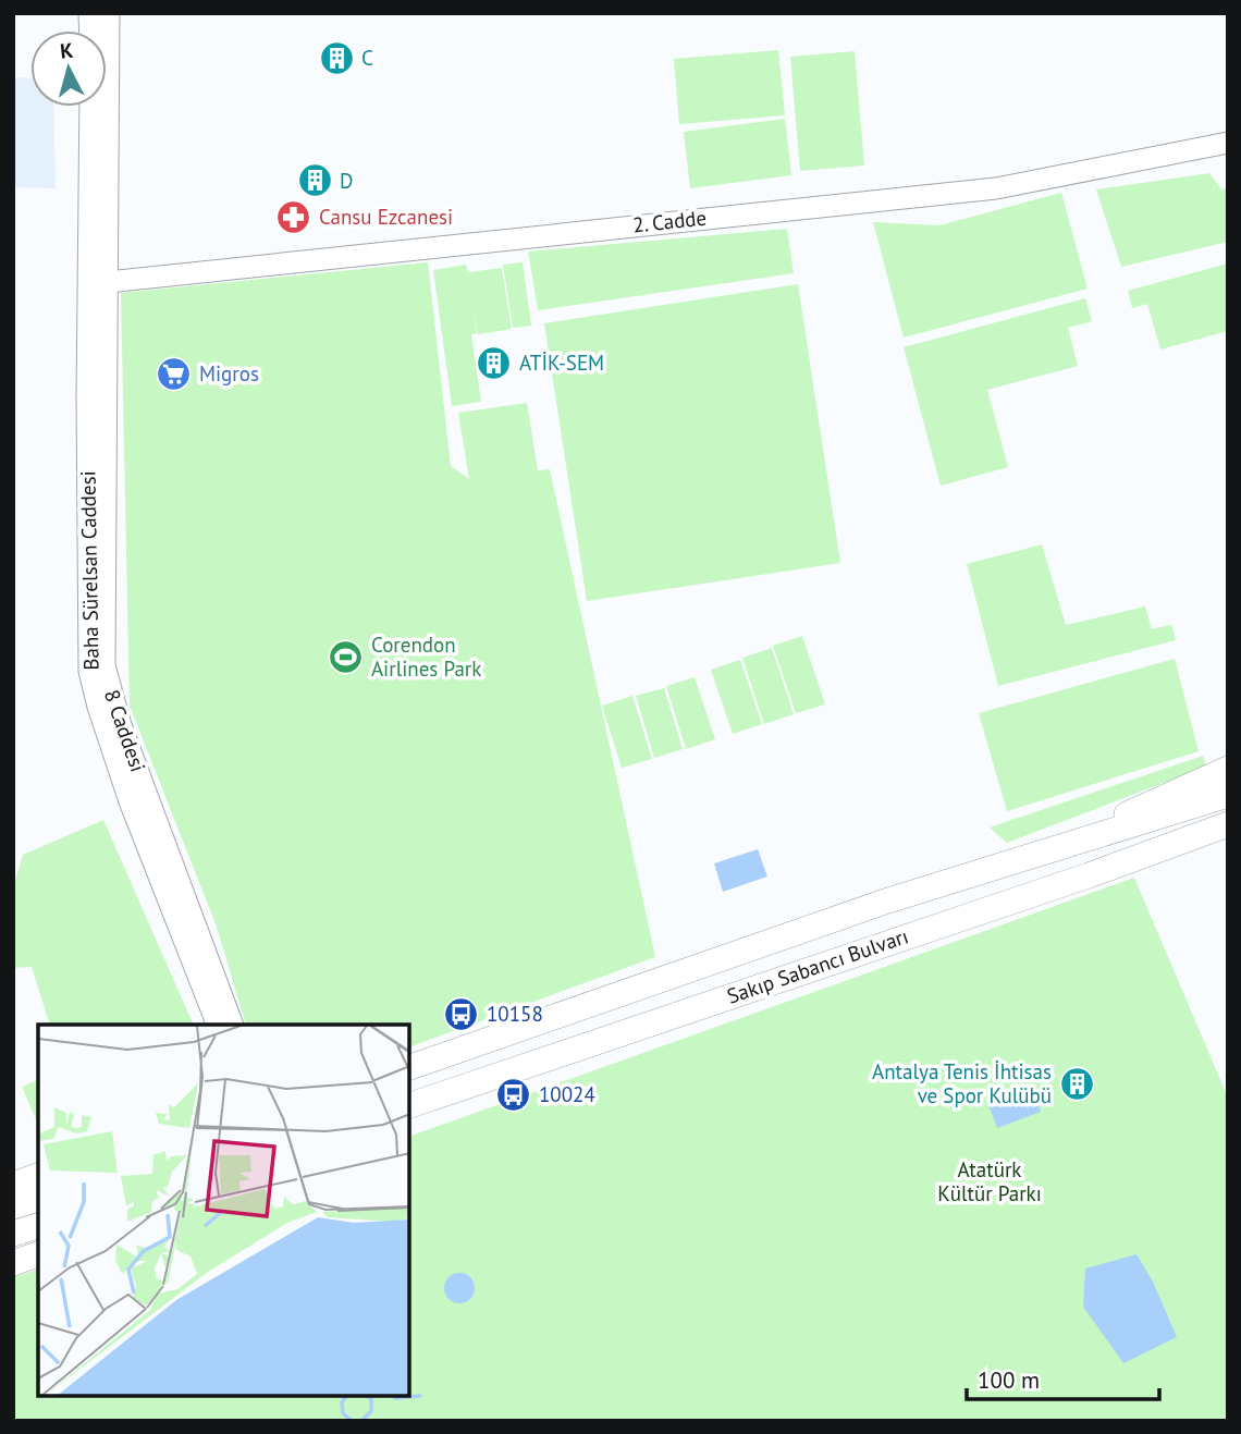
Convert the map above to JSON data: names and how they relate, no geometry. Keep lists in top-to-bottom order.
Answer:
{
  "streets": {
    "main road": [
      "2. Cadde",
      "Baha Sürelsan Caddesi",
      "8 Caddesi",
      "Sakıp Sabancı Bulvarı"
    ]
  },
  "crossings": [
    ["2. Cadde", "8 Caddesi"]
  ],
  "parks": ["Atatürk Kültür Parkı"],
  "places": {
    "building": [
      "C",
      "D",
      "ATİK-SEM",
      "Antalya Tenis İhtisas ve Spor Kulübü"
    ],
    "pharmacy": ["Cansu Ezcanesi"],
    "supermarket": ["Migros"],
    "sports": ["Corendon Airlines Park"],
    "bus stop": ["10158", "10024"]
  },
  "scale_bar": "100 m",
  "north": "top"
}
